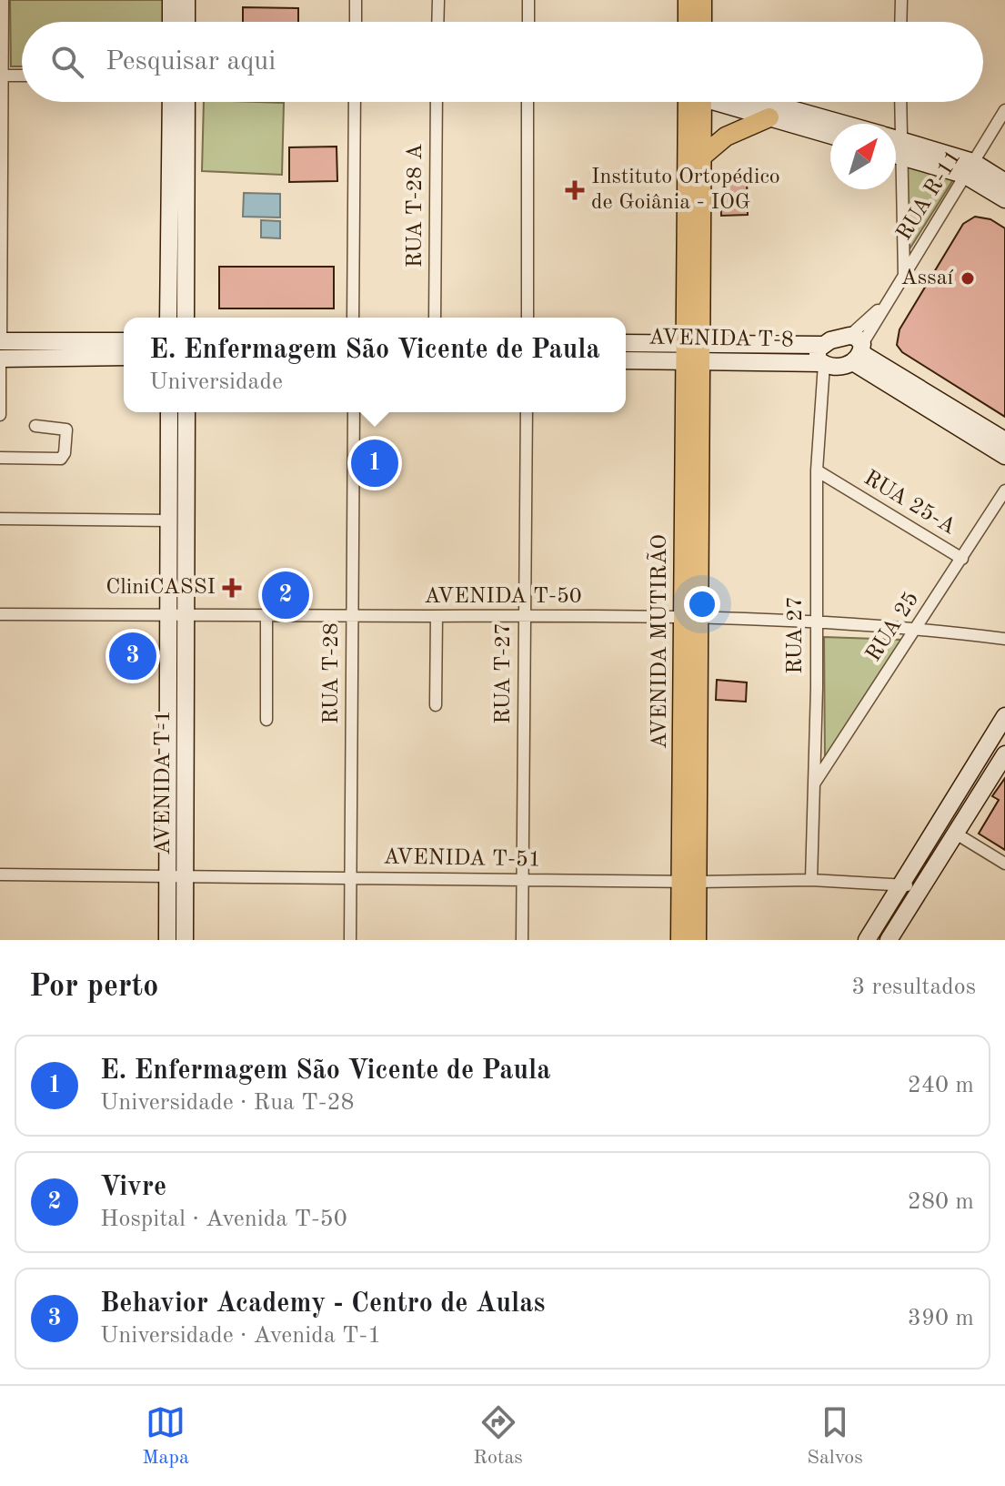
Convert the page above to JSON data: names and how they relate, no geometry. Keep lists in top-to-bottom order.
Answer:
{
  "streets": {
    "main road": ["AVENIDA T-8", "AVENIDA MUTIRÃO", "AVENIDA T-1"],
    "street": [
      "RUA R-11",
      "RUA T-28 A",
      "RUA 25-A",
      "AVENIDA T-50",
      "RUA 25",
      "RUA 27",
      "RUA T-28",
      "RUA T-27",
      "AVENIDA T-51"
    ]
  },
  "crossings": [
    ["RUA R-11", "AVENIDA T-8"],
    ["RUA R-11", "RUA 27"],
    ["AVENIDA T-8", "RUA 27"],
    ["AVENIDA T-8", "AVENIDA MUTIRÃO"],
    ["RUA 25-A", "RUA 25"],
    ["RUA 25-A", "RUA 27"],
    ["AVENIDA T-50", "RUA 25"],
    ["AVENIDA T-50", "RUA 27"],
    ["AVENIDA T-50", "AVENIDA MUTIRÃO"],
    ["AVENIDA T-50", "RUA T-28"],
    ["AVENIDA T-50", "RUA T-27"],
    ["AVENIDA T-50", "AVENIDA T-1"],
    ["RUA 25", "RUA 27"],
    ["RUA 27", "AVENIDA T-51"],
    ["AVENIDA MUTIRÃO", "AVENIDA T-51"],
    ["RUA T-28", "AVENIDA T-51"],
    ["RUA T-27", "AVENIDA T-51"],
    ["AVENIDA T-1", "AVENIDA T-51"]
  ],
  "places": {
    "health": ["Instituto Ortopédico de Goiânia - IOG", "CliniCASSI"],
    "other": ["Assaí"]
  },
  "north": "top right",
  "page": {
    "search": "Pesquisar aqui",
    "popup": ["E. Enfermagem São Vicente de Paula", "Universidade"],
    "pins": ["1", "2", "3"],
    "heading": ["Por perto", "3 resultados"],
    "list": [
      {
        "mark": "1",
        "name": "E. Enfermagem São Vicente de Paula",
        "note": "Universidade · Rua T-28",
        "value": "240 m"
      },
      {
        "mark": "2",
        "name": "Vivre",
        "note": "Hospital · Avenida T-50",
        "value": "280 m"
      },
      {
        "mark": "3",
        "name": "Behavior Academy - Centro de Aulas",
        "note": "Universidade · Avenida T-1",
        "value": "390 m"
      }
    ],
    "nav": ["Mapa", "Rotas", "Salvos"]
  }
}
